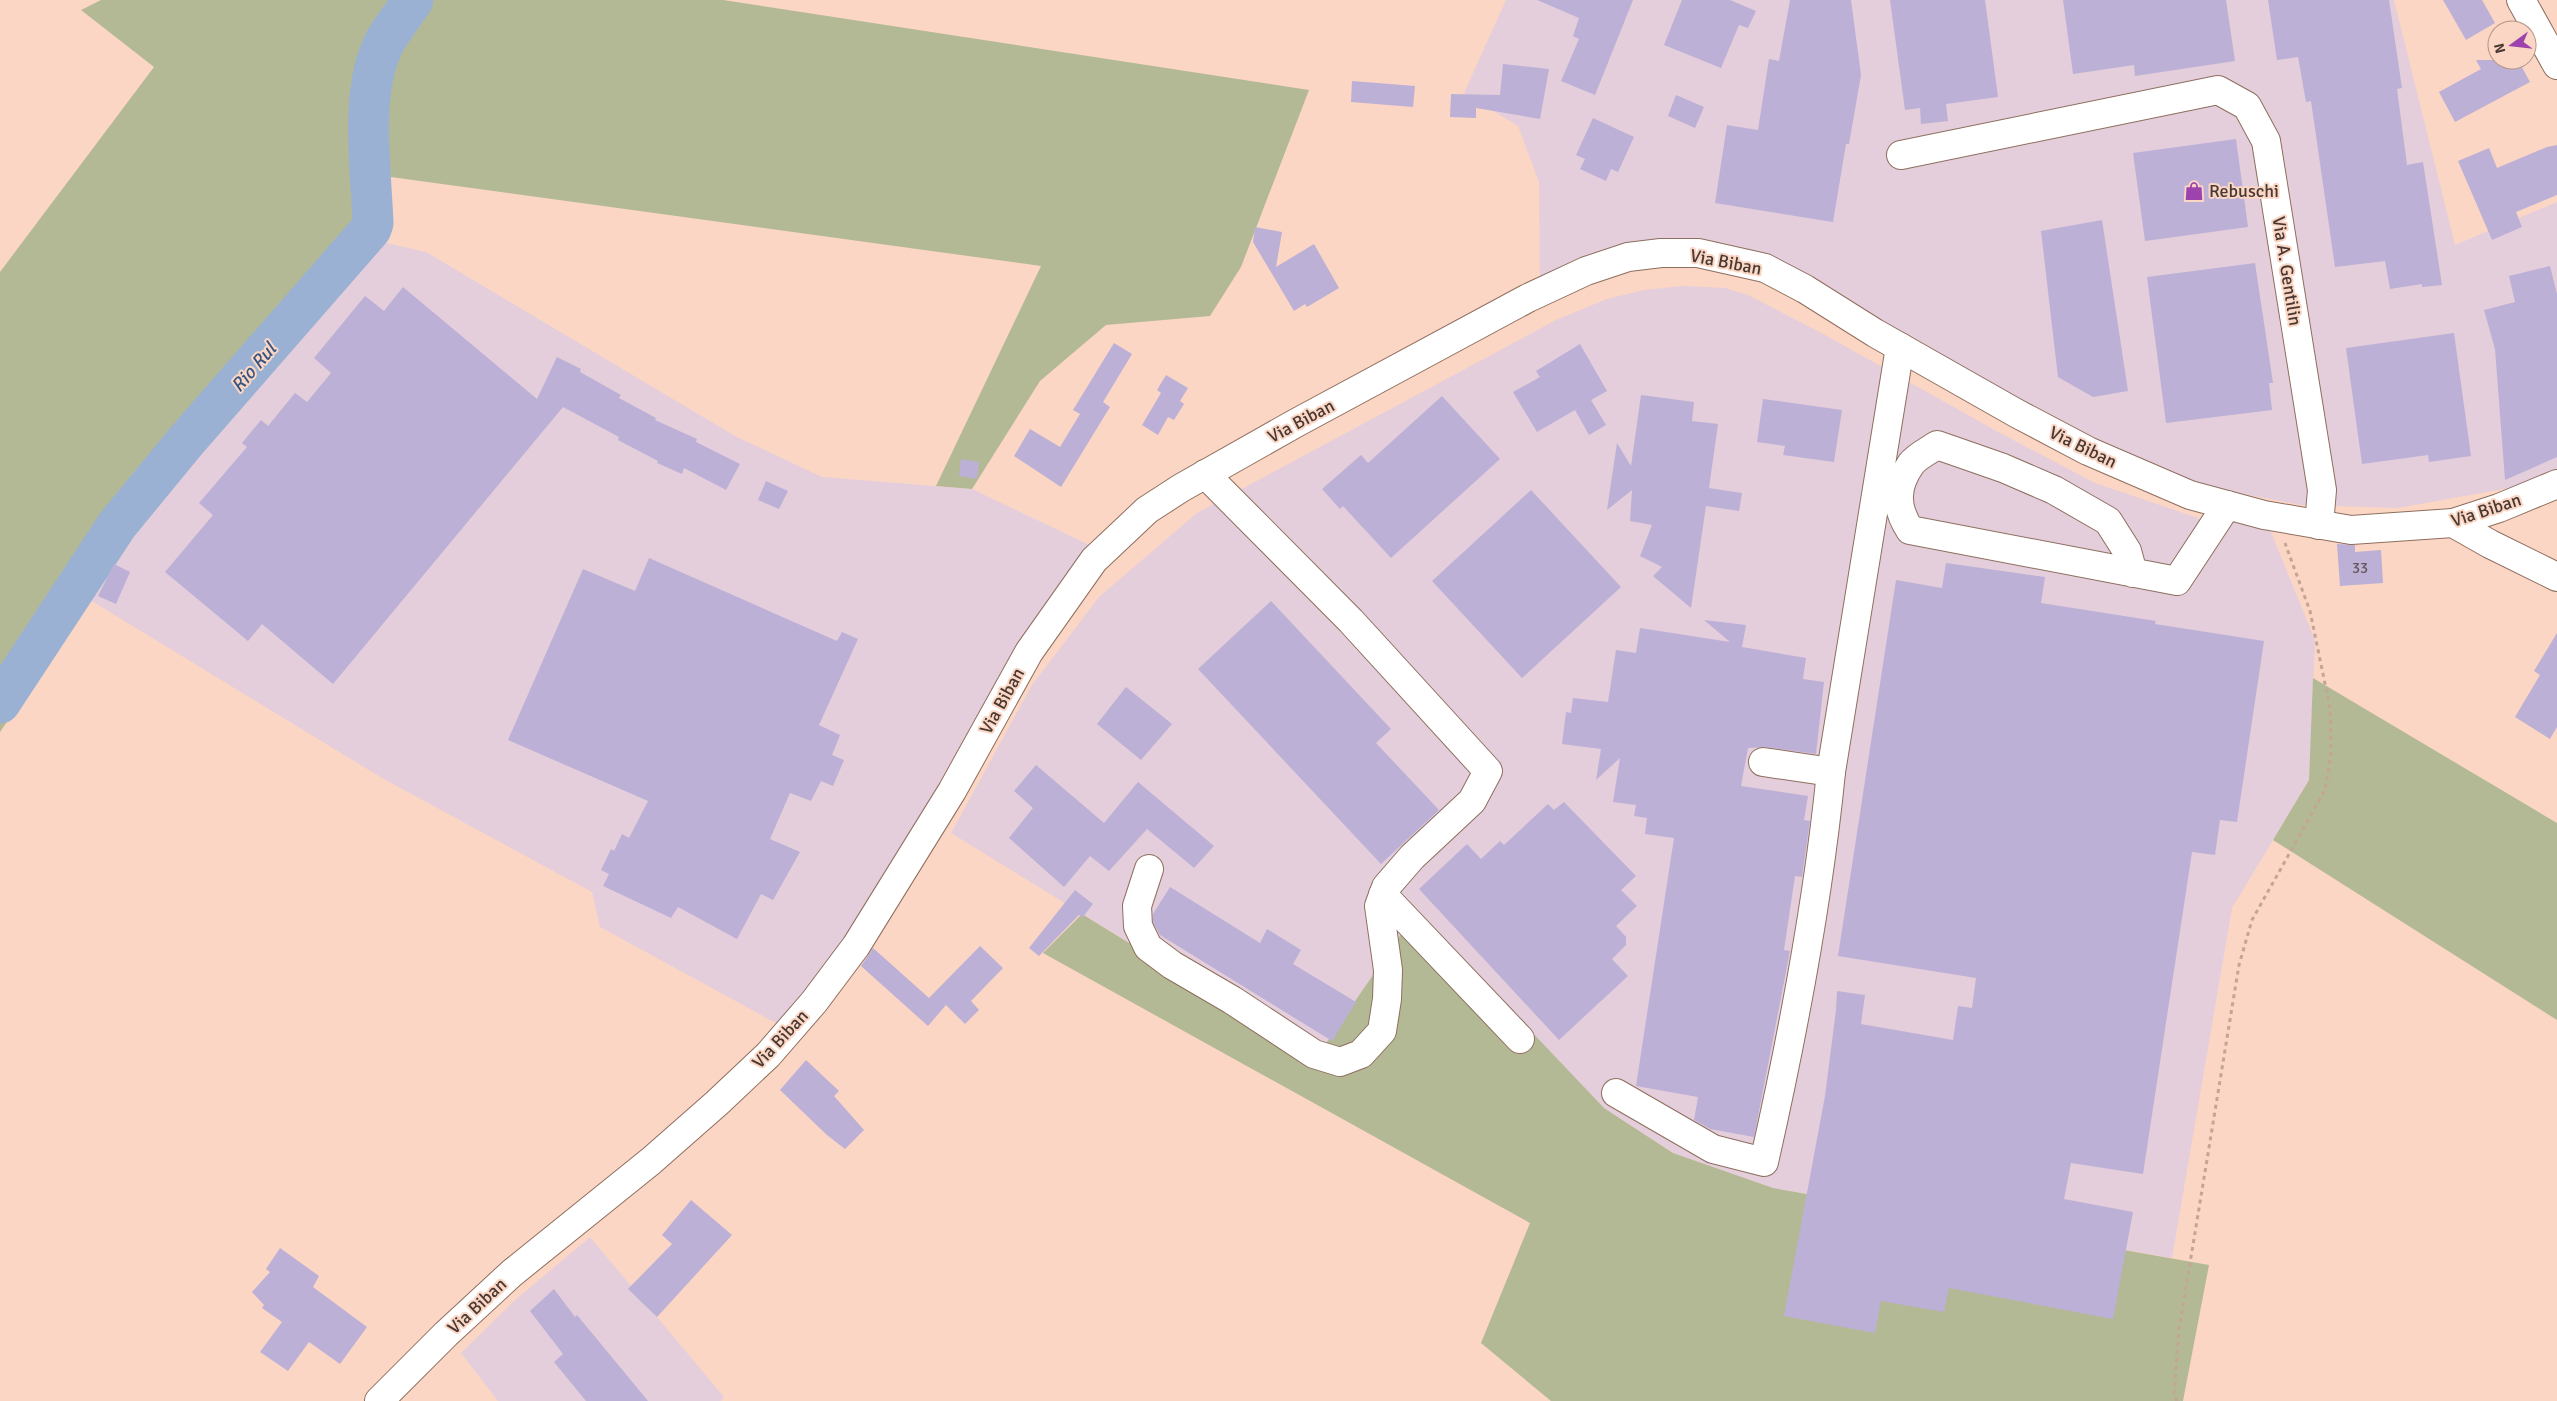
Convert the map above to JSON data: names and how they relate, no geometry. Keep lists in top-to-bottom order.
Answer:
{
  "streets": {
    "street": ["Via Biban", "Via A. Gentilin"]
  },
  "crossings": [
    ["Via Biban", "Via A. Gentilin"]
  ],
  "water": ["Rio Rul"],
  "places": {
    "shop": ["Rebuschi"]
  },
  "house_numbers": ["33"],
  "north": "left"
}
